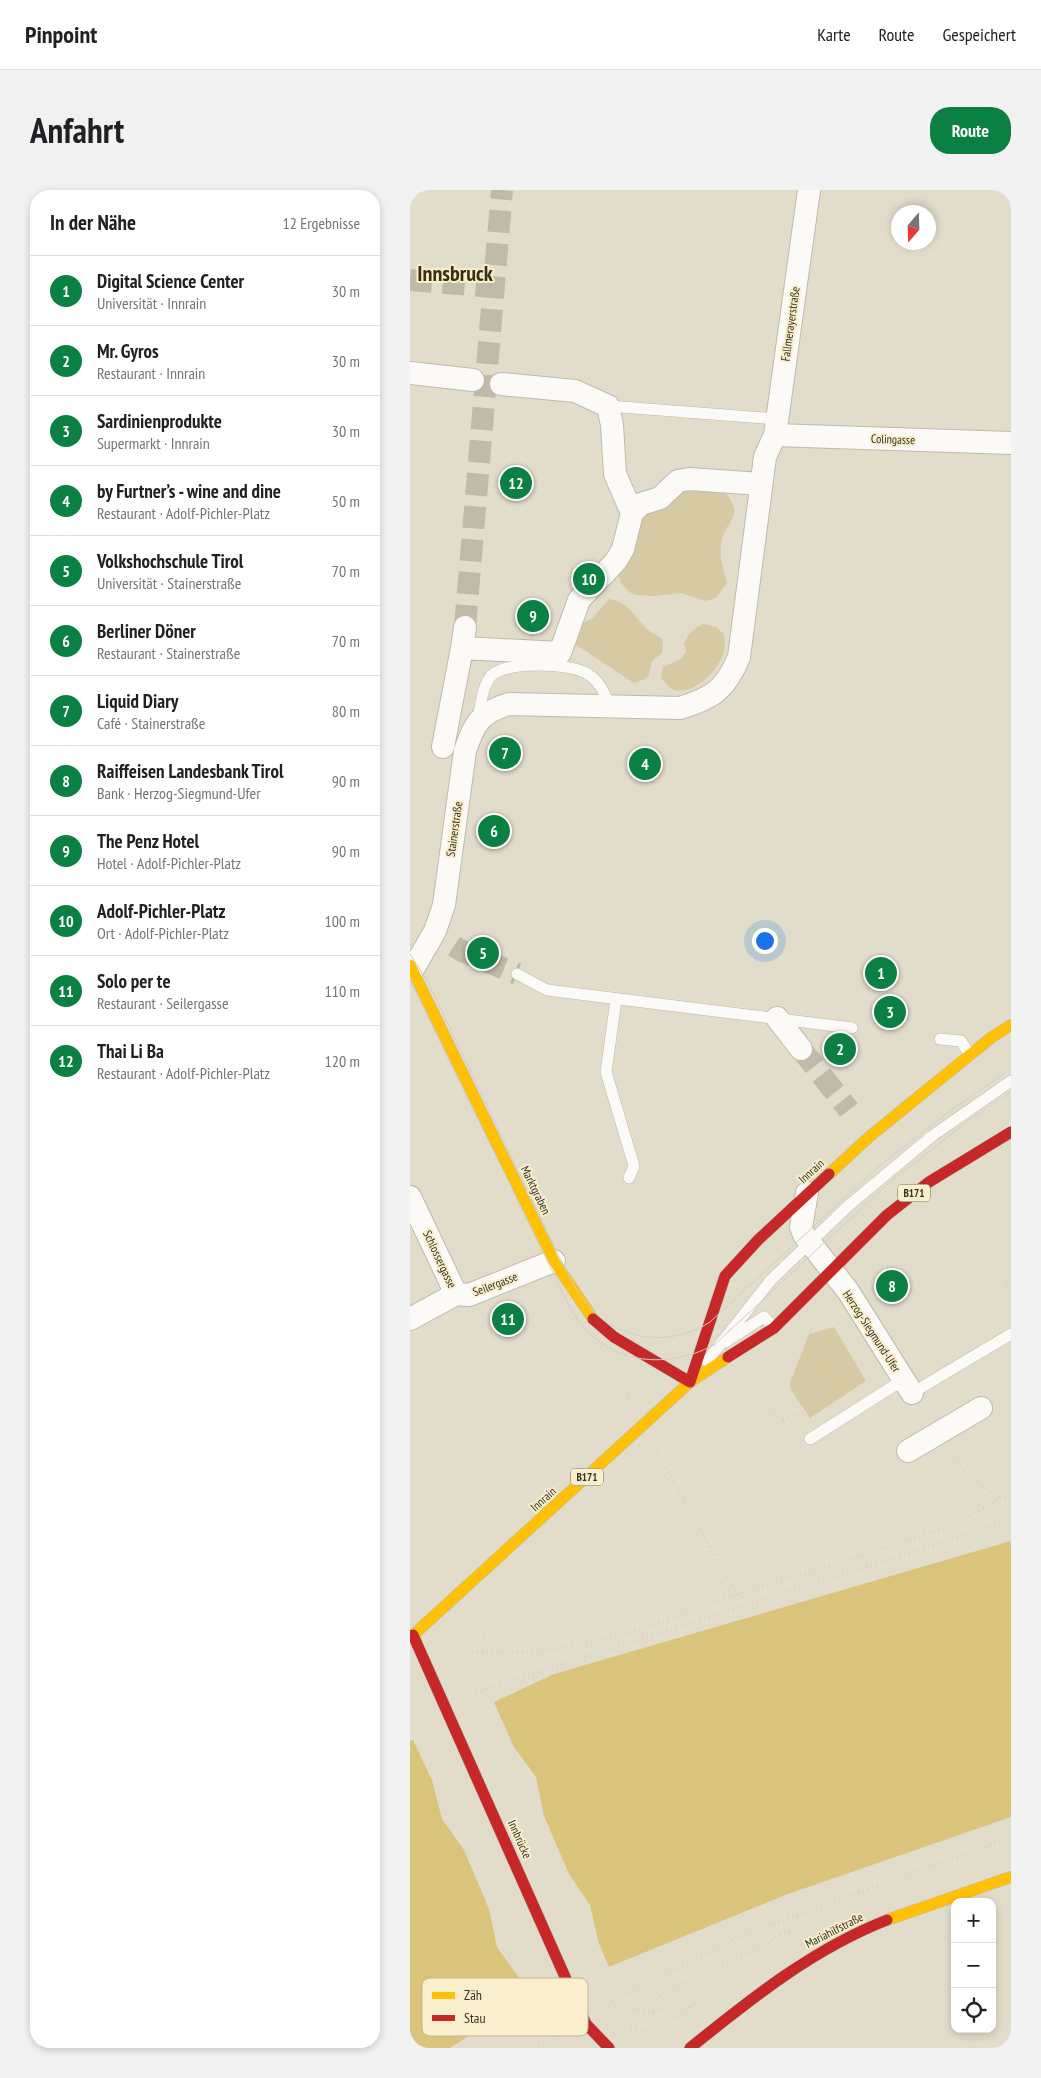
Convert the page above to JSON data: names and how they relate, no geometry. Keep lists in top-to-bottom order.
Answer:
{
  "streets": {
    "street": [
      "Fallmerayerstraße",
      "Colingasse",
      "Stainerstraße",
      "Innrain",
      "Marktgraben",
      "B171",
      "Schlossergasse",
      "Seilergasse",
      "Herzog-Siegmund-Ufer",
      "Innbrücke",
      "Mariahilfstraße"
    ]
  },
  "crossings": [
    ["Fallmerayerstraße", "Colingasse"],
    ["Fallmerayerstraße", "Stainerstraße"],
    ["Stainerstraße", "Marktgraben"],
    ["Innrain", "Marktgraben"],
    ["Innrain", "Herzog-Siegmund-Ufer"],
    ["Innrain", "Innbrücke"],
    ["Marktgraben", "Seilergasse"],
    ["Schlossergasse", "Seilergasse"]
  ],
  "districts": ["Innsbruck"],
  "legend": ["Zäh", "Stau"],
  "north": "bottom",
  "page": {
    "header": "Pinpoint",
    "nav": ["Karte", "Route", "Gespeichert"],
    "title": "Anfahrt",
    "buttons": "Route",
    "heading": ["In der Nähe", "12 Ergebnisse"],
    "list": [
      {
        "mark": "1",
        "name": "Digital Science Center",
        "note": "Universität · Innrain",
        "value": "30 m"
      },
      {
        "mark": "2",
        "name": "Mr. Gyros",
        "note": "Restaurant · Innrain",
        "value": "30 m"
      },
      {
        "mark": "3",
        "name": "Sardinienprodukte",
        "note": "Supermarkt · Innrain",
        "value": "30 m"
      },
      {
        "mark": "4",
        "name": "by Furtner’s - wine and dine",
        "note": "Restaurant · Adolf-Pichler-Platz",
        "value": "50 m"
      },
      {
        "mark": "5",
        "name": "Volkshochschule Tirol",
        "note": "Universität · Stainerstraße",
        "value": "70 m"
      },
      {
        "mark": "6",
        "name": "Berliner Döner",
        "note": "Restaurant · Stainerstraße",
        "value": "70 m"
      },
      {
        "mark": "7",
        "name": "Liquid Diary",
        "note": "Café · Stainerstraße",
        "value": "80 m"
      },
      {
        "mark": "8",
        "name": "Raiffeisen Landesbank Tirol",
        "note": "Bank · Herzog-Siegmund-Ufer",
        "value": "90 m"
      },
      {
        "mark": "9",
        "name": "The Penz Hotel",
        "note": "Hotel · Adolf-Pichler-Platz",
        "value": "90 m"
      },
      {
        "mark": "10",
        "name": "Adolf-Pichler-Platz",
        "note": "Ort · Adolf-Pichler-Platz",
        "value": "100 m"
      },
      {
        "mark": "11",
        "name": "Solo per te",
        "note": "Restaurant · Seilergasse",
        "value": "110 m"
      },
      {
        "mark": "12",
        "name": "Thai Li Ba",
        "note": "Restaurant · Adolf-Pichler-Platz",
        "value": "120 m"
      }
    ],
    "pins": [
      "12",
      "10",
      "9",
      "7",
      "4",
      "6",
      "5",
      "1",
      "3",
      "2",
      "8",
      "11"
    ],
    "map_buttons": ["+", "−"]
  }
}
